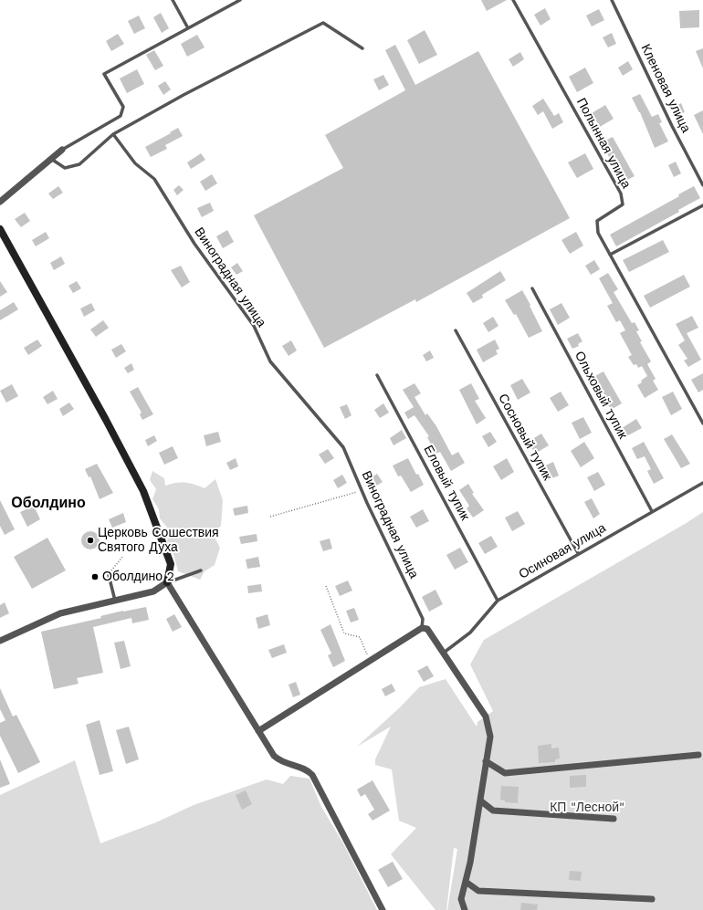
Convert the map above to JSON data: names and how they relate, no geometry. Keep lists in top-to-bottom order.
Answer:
{
  "streets": {
    "lane": [
      "Кленовая улица",
      "Полынная улица",
      "Виноградная улица",
      "Ольховый тупик",
      "Сосновый тупик",
      "Еловый тупик",
      "Осиновая улица"
    ]
  },
  "crossings": [
    ["Ольховый тупик", "Осиновая улица"],
    ["Сосновый тупик", "Осиновая улица"],
    ["Еловый тупик", "Осиновая улица"]
  ],
  "districts": ["Оболдино"],
  "parks": ["КП \"Лесной\""],
  "places": ["Церковь Сошествия Святого Духа", "Оболдино 2"]
}
